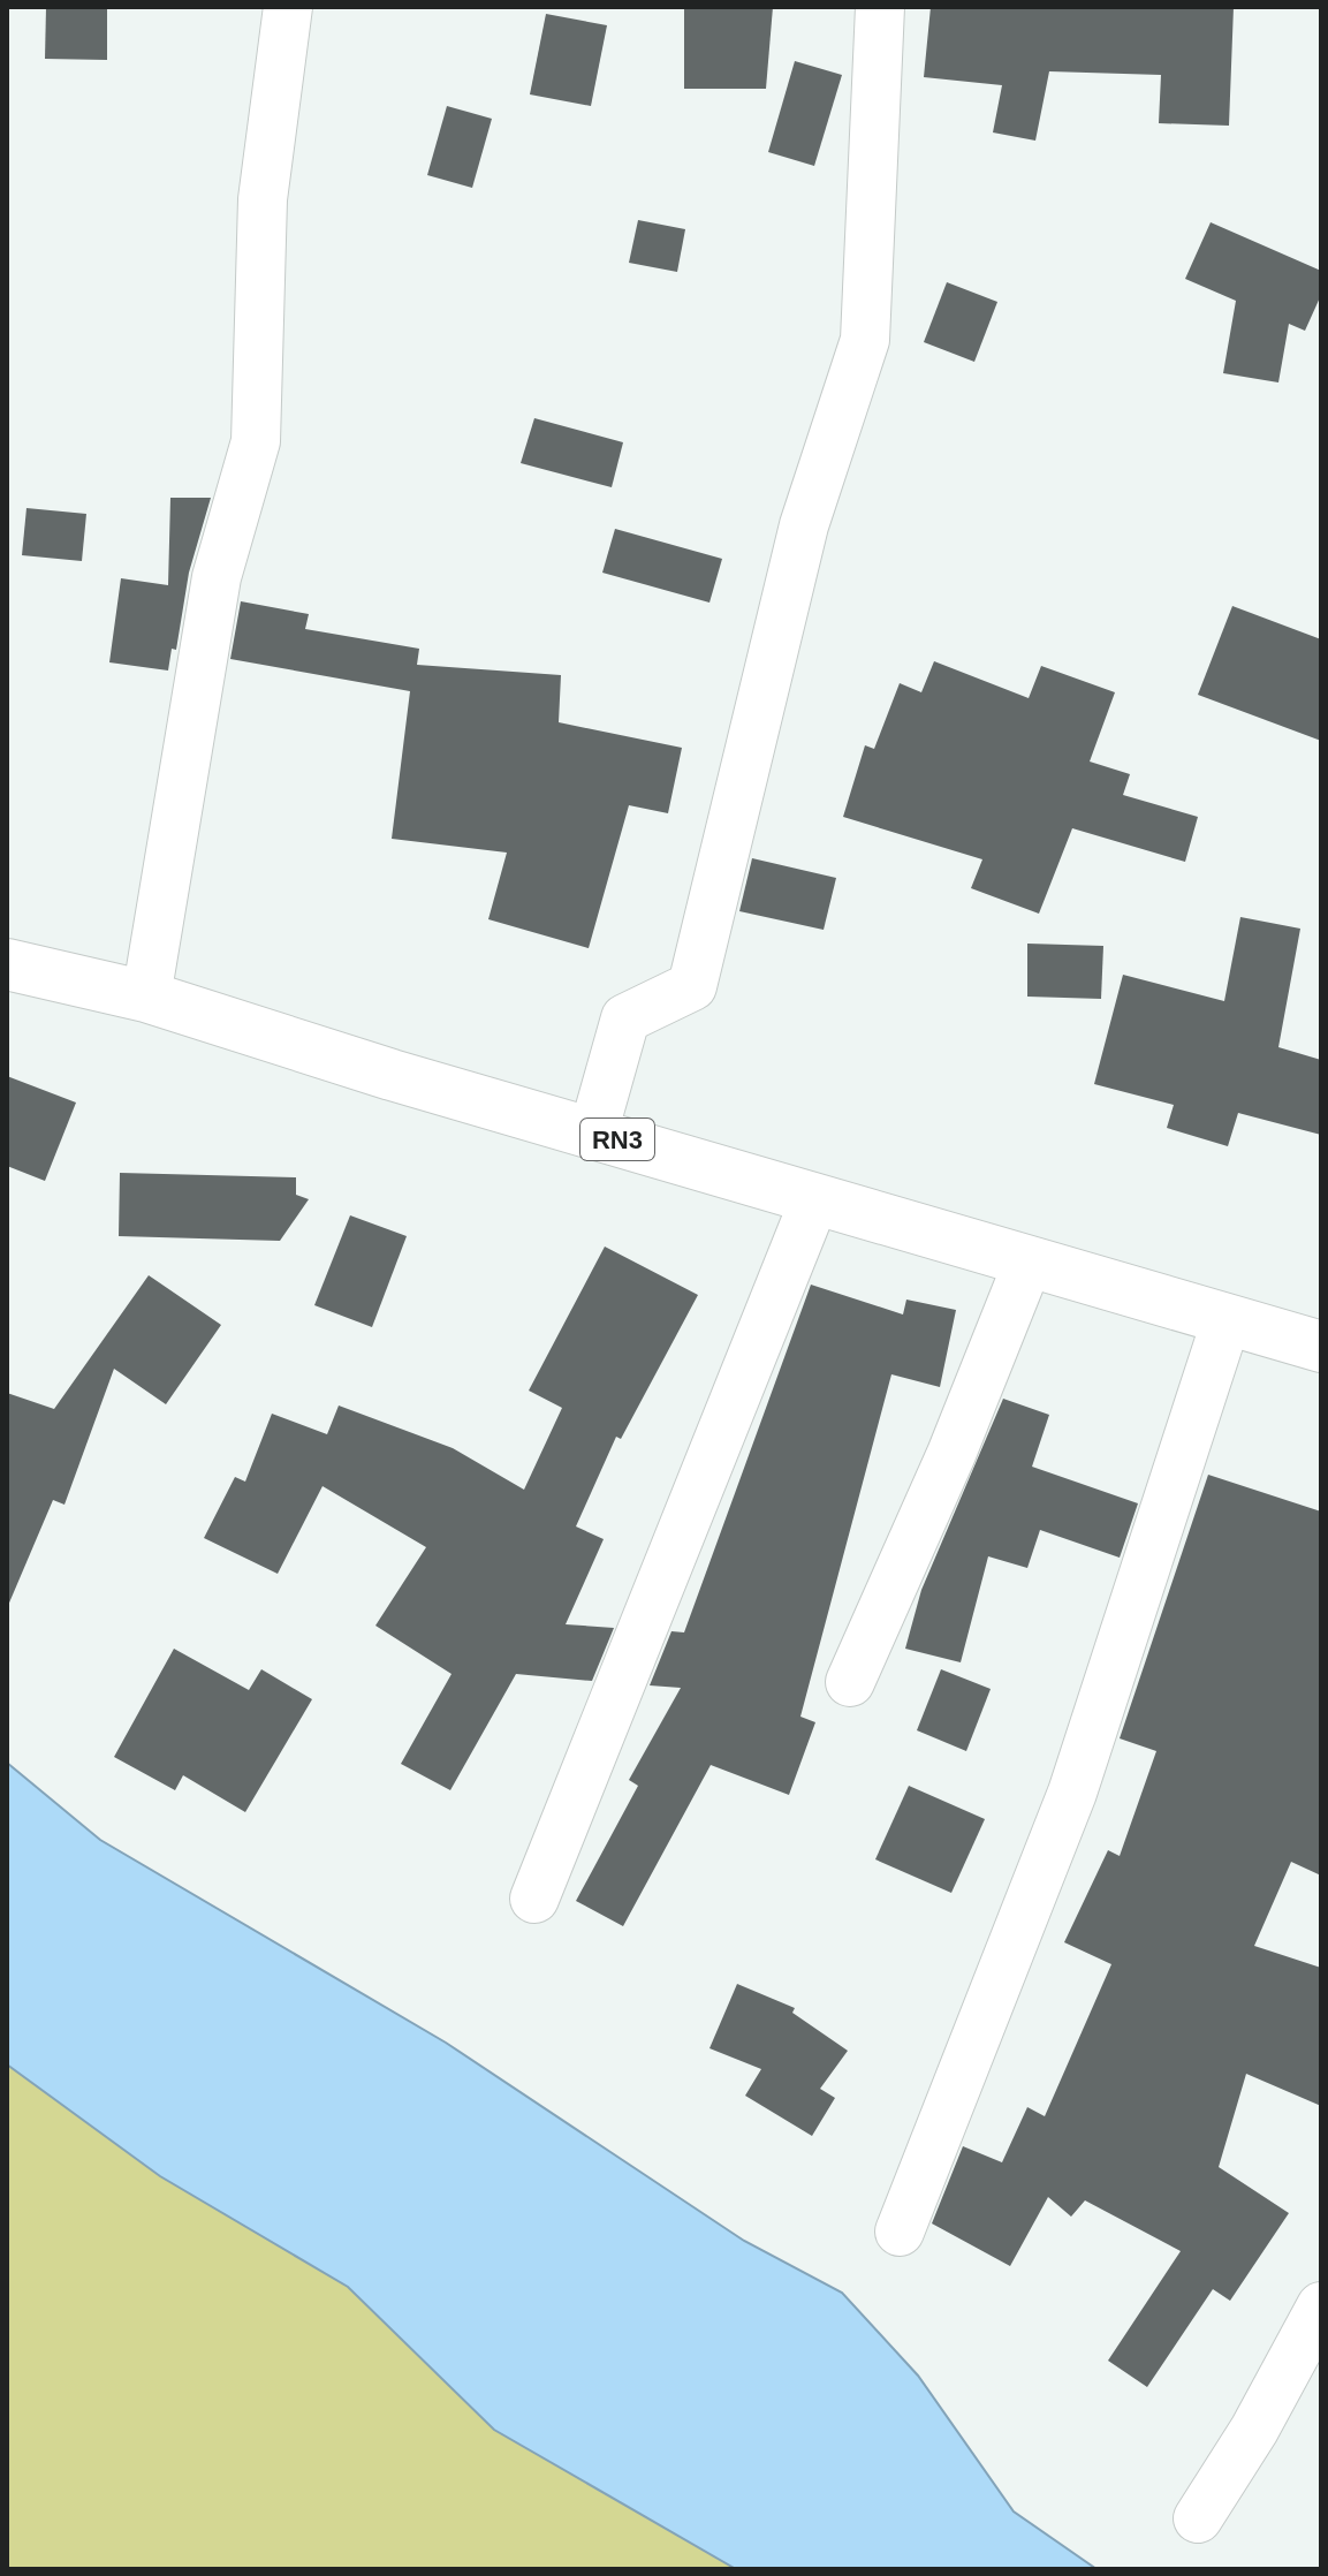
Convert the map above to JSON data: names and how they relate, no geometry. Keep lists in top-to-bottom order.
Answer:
{
  "streets": {
    "highway": ["RN3"]
  }
}
